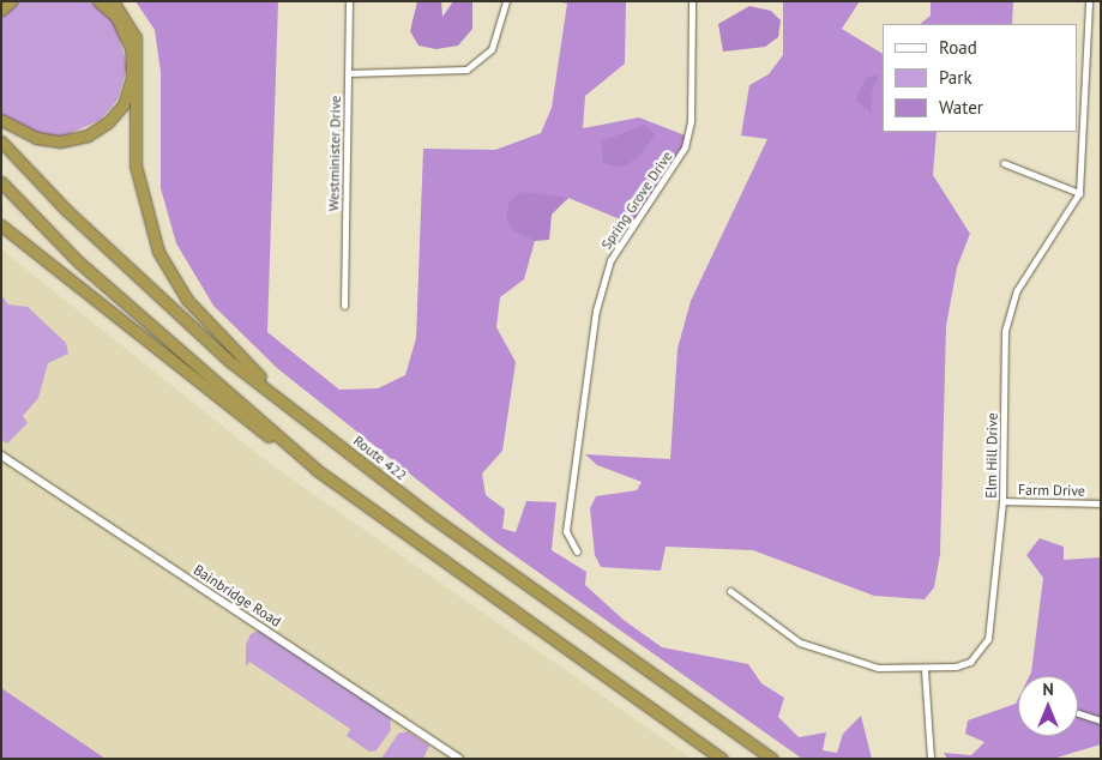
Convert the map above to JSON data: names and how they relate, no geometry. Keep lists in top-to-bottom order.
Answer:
{
  "streets": {
    "highway": ["Route 422"],
    "street": [
      "Westminister Drive",
      "Spring Grove Drive",
      "Elm Hill Drive",
      "Farm Drive",
      "Bainbridge Road"
    ]
  },
  "crossings": [
    ["Elm Hill Drive", "Farm Drive"]
  ],
  "legend": ["Road", "Park", "Water"],
  "north": "top"
}
